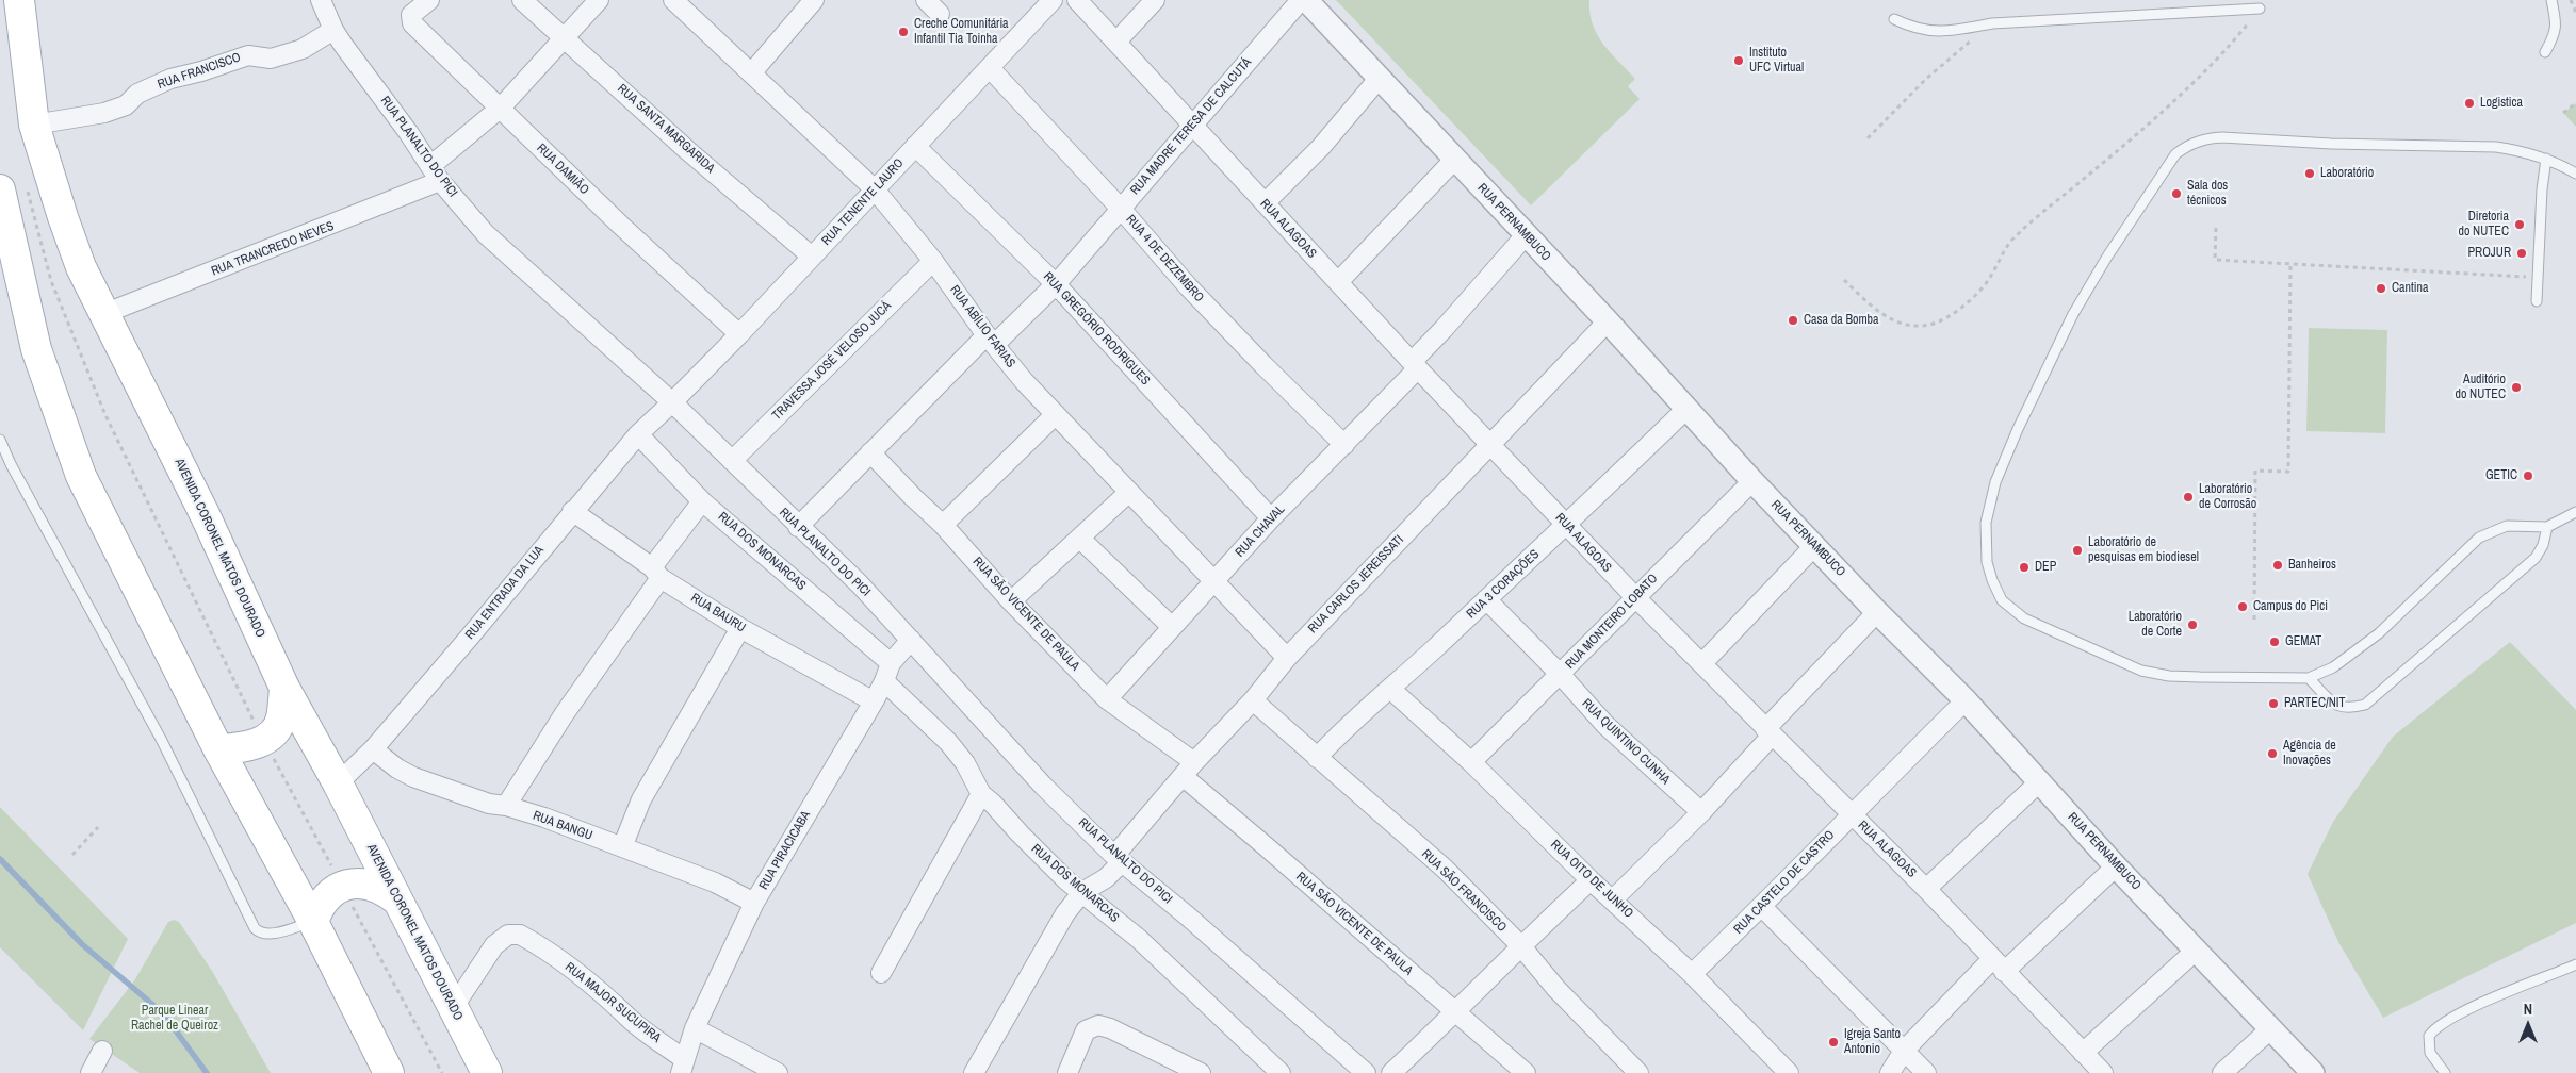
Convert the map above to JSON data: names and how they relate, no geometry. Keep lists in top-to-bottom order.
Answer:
{
  "streets": {
    "main road": ["AVENIDA CORONEL MATOS DOURADO"],
    "street": [
      "RUA FRANCISCO",
      "RUA MADRE TERESA DE CALCUTÁ",
      "RUA SANTA MARGARIDA",
      "RUA PLANALTO DO PICI",
      "RUA DAMIÃO",
      "RUA TENENTE LAURO",
      "RUA PERNAMBUCO",
      "RUA ALAGOAS",
      "RUA TRANCREDO NEVES",
      "RUA 4 DE DEZEMBRO",
      "RUA ABÍLIO FARIAS",
      "RUA GREGÓRIO RODRIGUES",
      "TRAVESSA JOSÉ VELOSO JUCÁ",
      "RUA CHAVAL",
      "RUA DOS MONARCAS",
      "RUA CARLOS JEREISSATI",
      "RUA 3 CORAÇÕES",
      "RUA ENTRADA DA LUA",
      "RUA BAURU",
      "RUA SÃO VICENTE DE PAULA",
      "RUA MONTEIRO LOBATO",
      "RUA QUINTINO CUNHA",
      "RUA BANGU",
      "RUA PIRACICABA",
      "RUA OITO DE JUNHO",
      "RUA CASTELO DE CASTRO",
      "RUA SÃO FRANCISCO",
      "RUA MAJOR SUCUPIRA"
    ]
  },
  "crossings": [
    ["RUA FRANCISCO", "RUA PLANALTO DO PICI"],
    ["RUA FRANCISCO", "AVENIDA CORONEL MATOS DOURADO"],
    ["RUA MADRE TERESA DE CALCUTÁ", "RUA PLANALTO DO PICI"],
    ["RUA MADRE TERESA DE CALCUTÁ", "RUA ALAGOAS"],
    ["RUA MADRE TERESA DE CALCUTÁ", "RUA 4 DE DEZEMBRO"],
    ["RUA MADRE TERESA DE CALCUTÁ", "RUA ABÍLIO FARIAS"],
    ["RUA MADRE TERESA DE CALCUTÁ", "RUA GREGÓRIO RODRIGUES"],
    ["RUA MADRE TERESA DE CALCUTÁ", "RUA SÃO VICENTE DE PAULA"],
    ["RUA SANTA MARGARIDA", "RUA TENENTE LAURO"],
    ["RUA SANTA MARGARIDA", "RUA TRANCREDO NEVES"],
    ["RUA PLANALTO DO PICI", "RUA TENENTE LAURO"],
    ["RUA PLANALTO DO PICI", "RUA TRANCREDO NEVES"],
    ["RUA PLANALTO DO PICI", "TRAVESSA JOSÉ VELOSO JUCÁ"],
    ["RUA PLANALTO DO PICI", "RUA CARLOS JEREISSATI"],
    ["RUA PLANALTO DO PICI", "RUA ENTRADA DA LUA"],
    ["RUA PLANALTO DO PICI", "RUA PIRACICABA"],
    ["RUA DAMIÃO", "RUA TENENTE LAURO"],
    ["RUA DAMIÃO", "RUA TRANCREDO NEVES"],
    ["RUA TENENTE LAURO", "RUA 4 DE DEZEMBRO"],
    ["RUA TENENTE LAURO", "RUA ABÍLIO FARIAS"],
    ["RUA TENENTE LAURO", "RUA GREGÓRIO RODRIGUES"],
    ["RUA TENENTE LAURO", "RUA ENTRADA DA LUA"],
    ["RUA PERNAMBUCO", "RUA CHAVAL"],
    ["RUA PERNAMBUCO", "RUA CARLOS JEREISSATI"],
    ["RUA PERNAMBUCO", "RUA 3 CORAÇÕES"],
    ["RUA PERNAMBUCO", "RUA MONTEIRO LOBATO"],
    ["RUA PERNAMBUCO", "RUA CASTELO DE CASTRO"],
    ["RUA ALAGOAS", "RUA CHAVAL"],
    ["RUA ALAGOAS", "RUA CARLOS JEREISSATI"],
    ["RUA ALAGOAS", "RUA 3 CORAÇÕES"],
    ["RUA ALAGOAS", "RUA MONTEIRO LOBATO"],
    ["RUA ALAGOAS", "RUA CASTELO DE CASTRO"],
    ["RUA TRANCREDO NEVES", "AVENIDA CORONEL MATOS DOURADO"],
    ["RUA 4 DE DEZEMBRO", "RUA CHAVAL"],
    ["RUA ABÍLIO FARIAS", "TRAVESSA JOSÉ VELOSO JUCÁ"],
    ["RUA ABÍLIO FARIAS", "RUA CHAVAL"],
    ["RUA ABÍLIO FARIAS", "RUA CARLOS JEREISSATI"],
    ["RUA GREGÓRIO RODRIGUES", "RUA CHAVAL"],
    ["RUA CHAVAL", "RUA SÃO VICENTE DE PAULA"],
    ["AVENIDA CORONEL MATOS DOURADO", "RUA ENTRADA DA LUA"],
    ["AVENIDA CORONEL MATOS DOURADO", "RUA MAJOR SUCUPIRA"],
    ["RUA DOS MONARCAS", "RUA CARLOS JEREISSATI"],
    ["RUA DOS MONARCAS", "RUA ENTRADA DA LUA"],
    ["RUA DOS MONARCAS", "RUA PIRACICABA"],
    ["RUA CARLOS JEREISSATI", "RUA SÃO VICENTE DE PAULA"],
    ["RUA CARLOS JEREISSATI", "RUA SÃO FRANCISCO"],
    ["RUA 3 CORAÇÕES", "RUA QUINTINO CUNHA"],
    ["RUA 3 CORAÇÕES", "RUA OITO DE JUNHO"],
    ["RUA 3 CORAÇÕES", "RUA SÃO FRANCISCO"],
    ["RUA ENTRADA DA LUA", "RUA BAURU"],
    ["RUA ENTRADA DA LUA", "RUA BANGU"],
    ["RUA BAURU", "RUA PIRACICABA"],
    ["RUA MONTEIRO LOBATO", "RUA QUINTINO CUNHA"],
    ["RUA MONTEIRO LOBATO", "RUA OITO DE JUNHO"],
    ["RUA BANGU", "RUA PIRACICABA"],
    ["RUA PIRACICABA", "RUA MAJOR SUCUPIRA"],
    ["RUA OITO DE JUNHO", "RUA CASTELO DE CASTRO"]
  ],
  "parks": ["Parque Linear Rachel de Queiroz"],
  "places": [
    "Creche Comunitária Infantil Tia Toinha",
    "Instituto UFC Virtual",
    "Logistica",
    "Laboratório",
    "Sala dos técnicos",
    "Diretoria do NUTEC",
    "PROJUR",
    "Cantina",
    "Casa da Bomba",
    "Auditório do NUTEC",
    "GETIC",
    "Laboratório de Corrosão",
    "Laboratório de pesquisas em biodiesel",
    "Banheiros",
    "DEP",
    "Campus do Pici",
    "Laboratório de Corte",
    "GEMAT",
    "PARTEC/NIT",
    "Agência de Inovações",
    "Igreja Santo Antonio"
  ],
  "north": "top"
}
